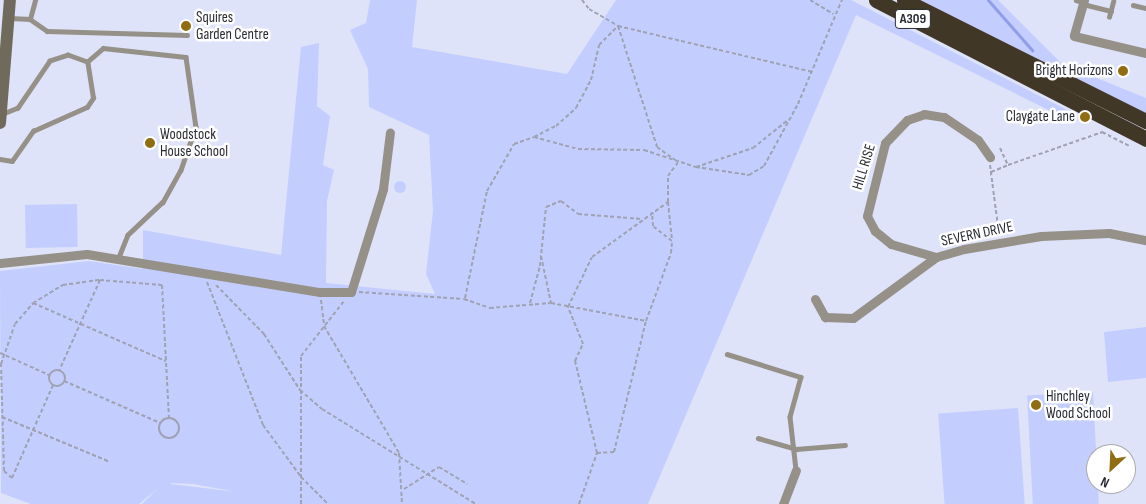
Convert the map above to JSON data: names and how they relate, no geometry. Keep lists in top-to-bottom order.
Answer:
{
  "streets": {
    "highway": ["A309"],
    "street": ["HILL RISE", "SEVERN DRIVE"]
  },
  "crossings": [
    ["HILL RISE", "SEVERN DRIVE"]
  ],
  "places": [
    "Squires Garden Centre",
    "Bright Horizons",
    "Claygate Lane",
    "Woodstock House School",
    "Hinchley Wood School"
  ],
  "north": "bottom left"
}
